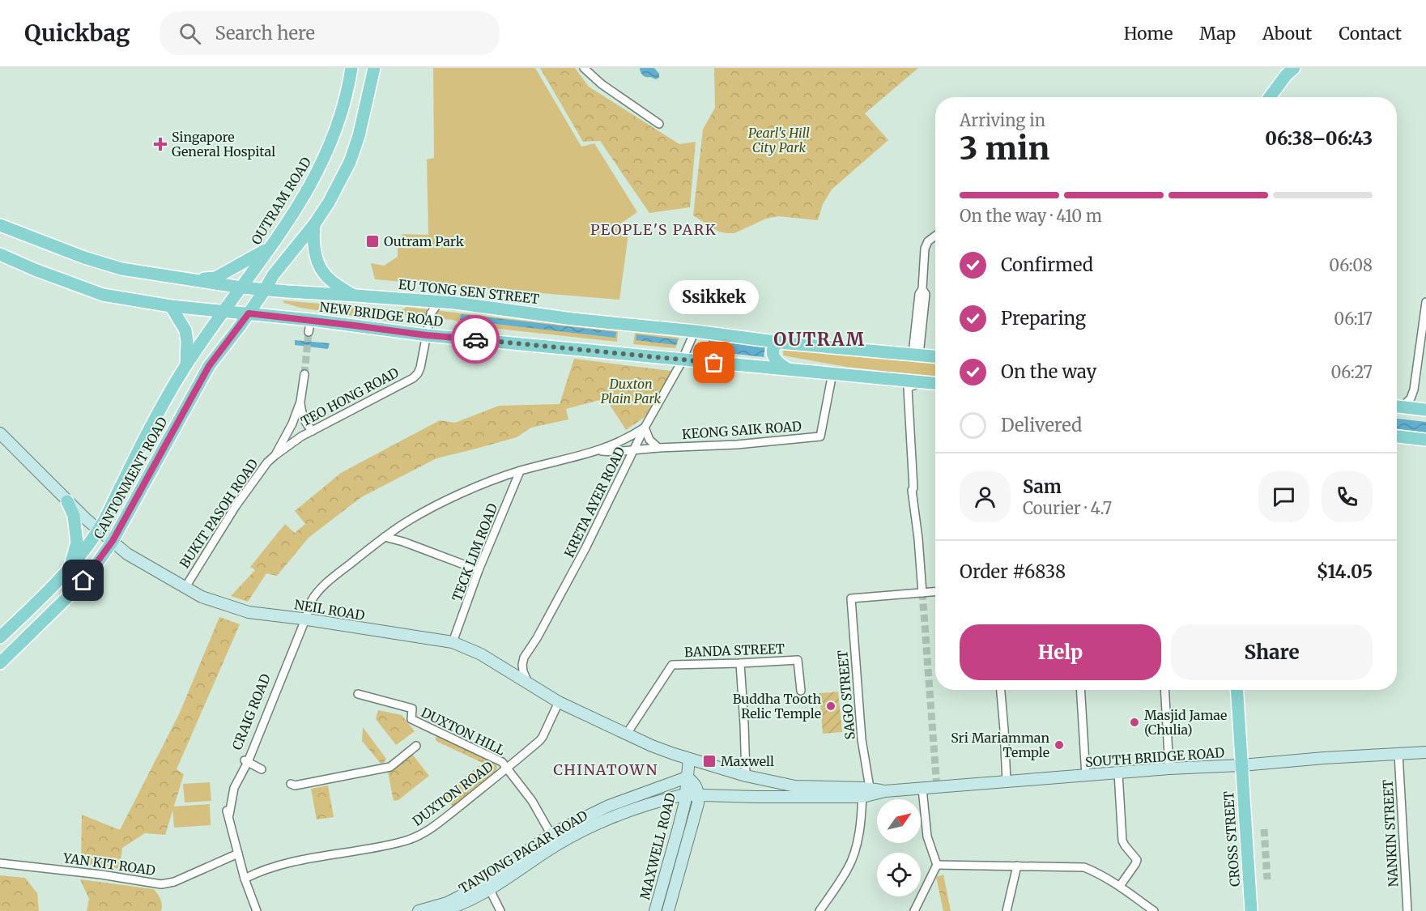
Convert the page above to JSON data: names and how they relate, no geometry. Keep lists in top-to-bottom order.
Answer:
{
  "streets": {
    "main road": [
      "OUTRAM ROAD",
      "EU TONG SEN STREET",
      "NEW BRIDGE ROAD",
      "CANTONMENT ROAD",
      "NEIL ROAD",
      "SOUTH BRIDGE ROAD",
      "CROSS STREET",
      "MAXWELL ROAD",
      "TANJONG PAGAR ROAD"
    ],
    "street": [
      "TEO HONG ROAD",
      "KEONG SAIK ROAD",
      "KRETA AYER ROAD",
      "BUKIT PASOH ROAD",
      "TECK LIM ROAD",
      "BANDA STREET",
      "SAGO STREET",
      "CRAIG ROAD",
      "DUXTON HILL",
      "DUXTON ROAD",
      "NANKIN STREET",
      "YAN KIT ROAD"
    ]
  },
  "crossings": [
    ["OUTRAM ROAD", "EU TONG SEN STREET"],
    ["OUTRAM ROAD", "NEW BRIDGE ROAD"],
    ["OUTRAM ROAD", "CANTONMENT ROAD"],
    ["EU TONG SEN STREET", "TEO HONG ROAD"],
    ["EU TONG SEN STREET", "CANTONMENT ROAD"],
    ["EU TONG SEN STREET", "KRETA AYER ROAD"],
    ["NEW BRIDGE ROAD", "TEO HONG ROAD"],
    ["NEW BRIDGE ROAD", "KEONG SAIK ROAD"],
    ["NEW BRIDGE ROAD", "CANTONMENT ROAD"],
    ["NEW BRIDGE ROAD", "KRETA AYER ROAD"],
    ["TEO HONG ROAD", "BUKIT PASOH ROAD"],
    ["KEONG SAIK ROAD", "KRETA AYER ROAD"],
    ["KEONG SAIK ROAD", "TECK LIM ROAD"],
    ["KEONG SAIK ROAD", "NEIL ROAD"],
    ["KEONG SAIK ROAD", "CRAIG ROAD"],
    ["CANTONMENT ROAD", "NEIL ROAD"],
    ["KRETA AYER ROAD", "NEIL ROAD"],
    ["BUKIT PASOH ROAD", "NEIL ROAD"],
    ["TECK LIM ROAD", "NEIL ROAD"],
    ["NEIL ROAD", "BANDA STREET"],
    ["NEIL ROAD", "CRAIG ROAD"],
    ["NEIL ROAD", "SOUTH BRIDGE ROAD"],
    ["NEIL ROAD", "DUXTON ROAD"],
    ["NEIL ROAD", "MAXWELL ROAD"],
    ["SAGO STREET", "SOUTH BRIDGE ROAD"],
    ["CRAIG ROAD", "DUXTON ROAD"],
    ["CRAIG ROAD", "YAN KIT ROAD"],
    ["DUXTON HILL", "DUXTON ROAD"],
    ["DUXTON HILL", "TANJONG PAGAR ROAD"],
    ["SOUTH BRIDGE ROAD", "NANKIN STREET"],
    ["SOUTH BRIDGE ROAD", "CROSS STREET"],
    ["SOUTH BRIDGE ROAD", "MAXWELL ROAD"],
    ["SOUTH BRIDGE ROAD", "TANJONG PAGAR ROAD"],
    ["MAXWELL ROAD", "TANJONG PAGAR ROAD"]
  ],
  "districts": ["PEOPLE'S PARK", "OUTRAM", "CHINATOWN"],
  "parks": ["Pearl's Hill City Park", "Duxton Plain Park"],
  "places": {
    "health": ["Singapore General Hospital"],
    "transit": ["Outram Park", "Maxwell"],
    "other": [
      "Ssikkek",
      "Buddha Tooth Relic Temple",
      "Masjid Jamae (Chulia)",
      "Sri Mariamman Temple"
    ]
  },
  "north": "top right",
  "page": {
    "header": "Quickbag",
    "search": "Search here",
    "nav": [
      "Home",
      "Map",
      "About",
      "Contact"
    ],
    "heading": ["3 min", "Arriving in", "06:38–06:43"],
    "panel": [
      "Sam",
      "Courier · 4.7",
      "Order #6838",
      "$14.05"
    ],
    "bar": "On the way · 410 m",
    "list": [
      ["Confirmed", "06:08"],
      ["Preparing", "06:17"],
      ["On the way", "06:27"],
      "Delivered"
    ],
    "bubble": "Ssikkek",
    "buttons": ["Help", "Share"]
  }
}
